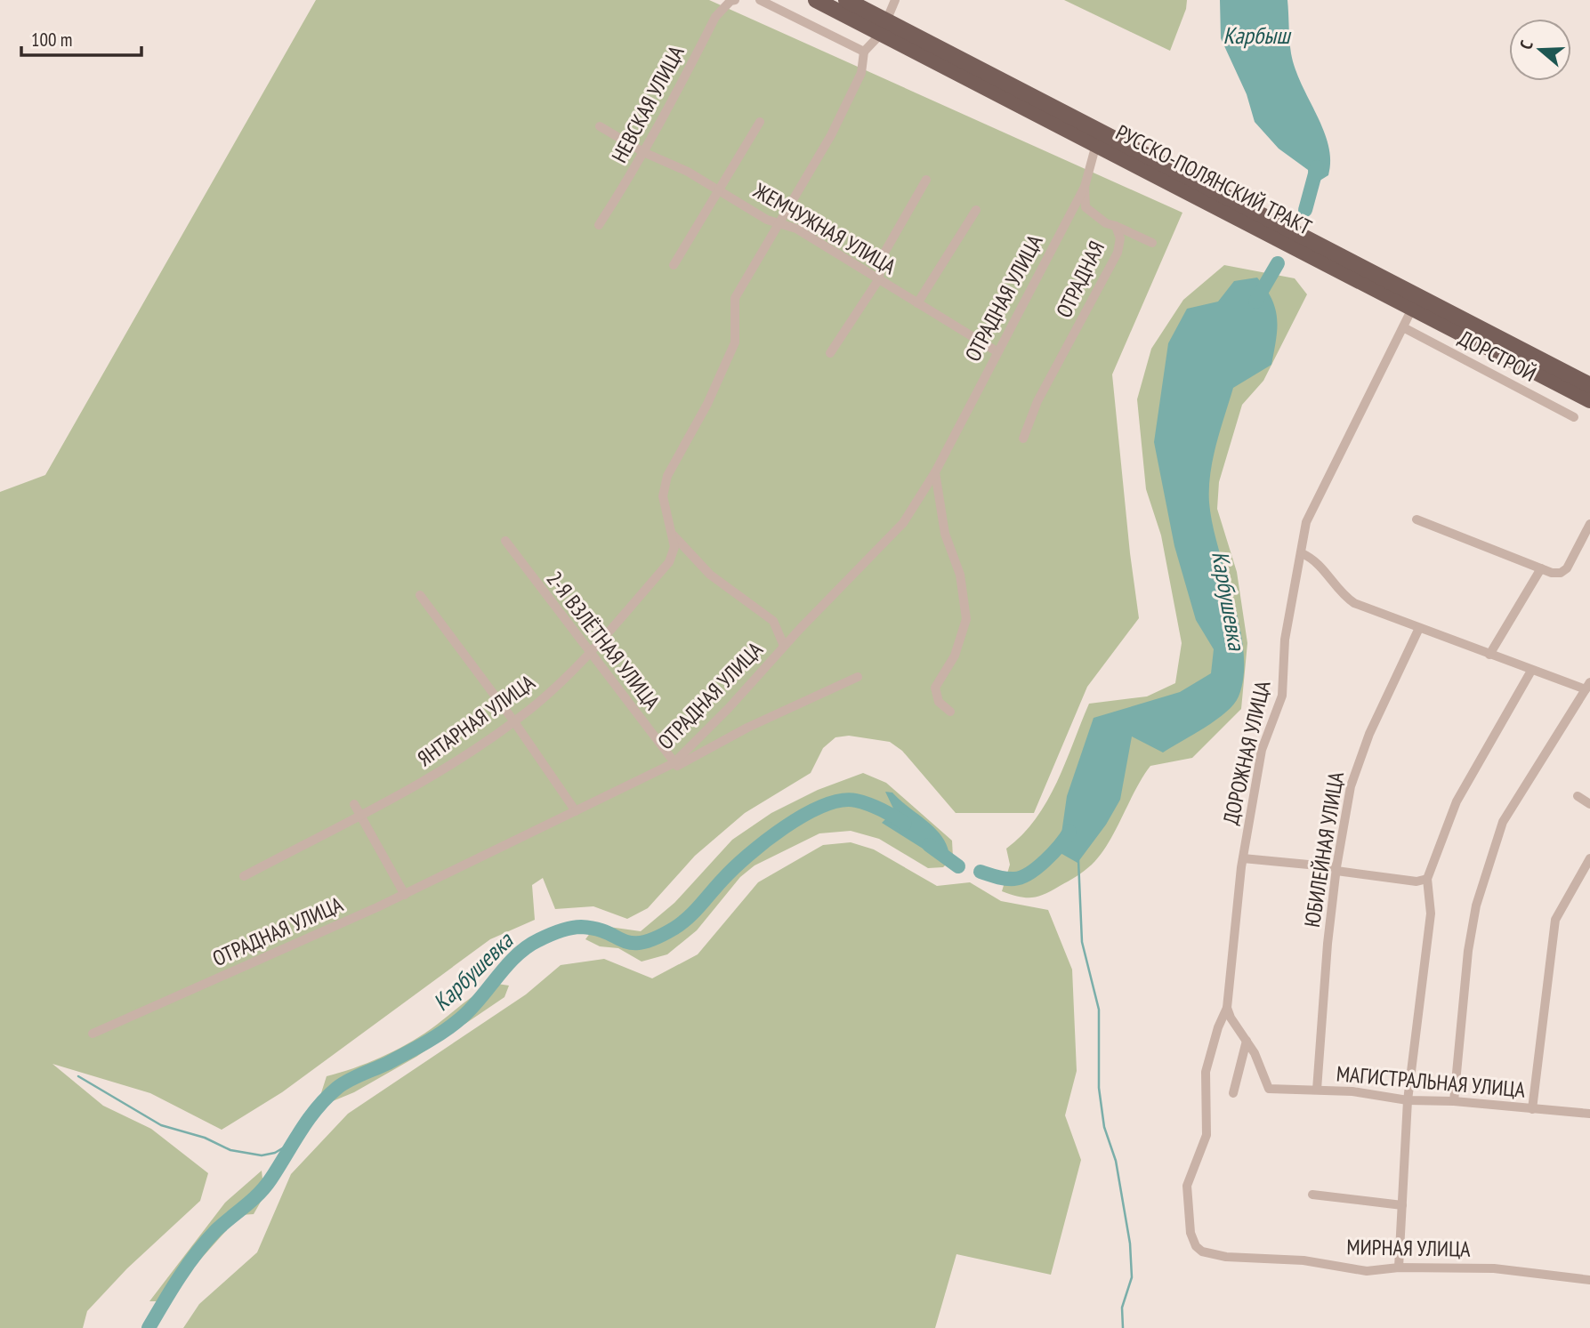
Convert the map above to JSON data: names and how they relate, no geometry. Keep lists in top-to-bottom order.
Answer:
{
  "streets": {
    "main road": ["РУССКО-ПОЛЯНСКИЙ ТРАКТ"],
    "street": [
      "НЕВСКАЯ УЛИЦА",
      "ЖЕМЧУЖНАЯ УЛИЦА",
      "ОТРАДНАЯ",
      "ОТРАДНАЯ УЛИЦА",
      "ДОРСТРОЙ",
      "2-Я ВЗЛЁТНАЯ УЛИЦА",
      "ЯНТАРНАЯ УЛИЦА",
      "ДОРОЖНАЯ УЛИЦА",
      "ЮБИЛЕЙНАЯ УЛИЦА",
      "МАГИСТРАЛЬНАЯ УЛИЦА",
      "МИРНАЯ УЛИЦА"
    ]
  },
  "crossings": [
    ["НЕВСКАЯ УЛИЦА", "ЖЕМЧУЖНАЯ УЛИЦА"],
    ["РУССКО-ПОЛЯНСКИЙ ТРАКТ", "ДОРОЖНАЯ УЛИЦА"],
    ["ЖЕМЧУЖНАЯ УЛИЦА", "ОТРАДНАЯ УЛИЦА"],
    ["ОТРАДНАЯ", "ОТРАДНАЯ УЛИЦА"],
    ["ОТРАДНАЯ УЛИЦА", "2-Я ВЗЛЁТНАЯ УЛИЦА"],
    ["ДОРСТРОЙ", "ДОРОЖНАЯ УЛИЦА"],
    ["2-Я ВЗЛЁТНАЯ УЛИЦА", "ЯНТАРНАЯ УЛИЦА"],
    ["ДОРОЖНАЯ УЛИЦА", "МИРНАЯ УЛИЦА"],
    ["ЮБИЛЕЙНАЯ УЛИЦА", "МАГИСТРАЛЬНАЯ УЛИЦА"]
  ],
  "water": ["Карбыш", "Карбушевка"],
  "scale_bar": "100 m",
  "north": "left"
}
